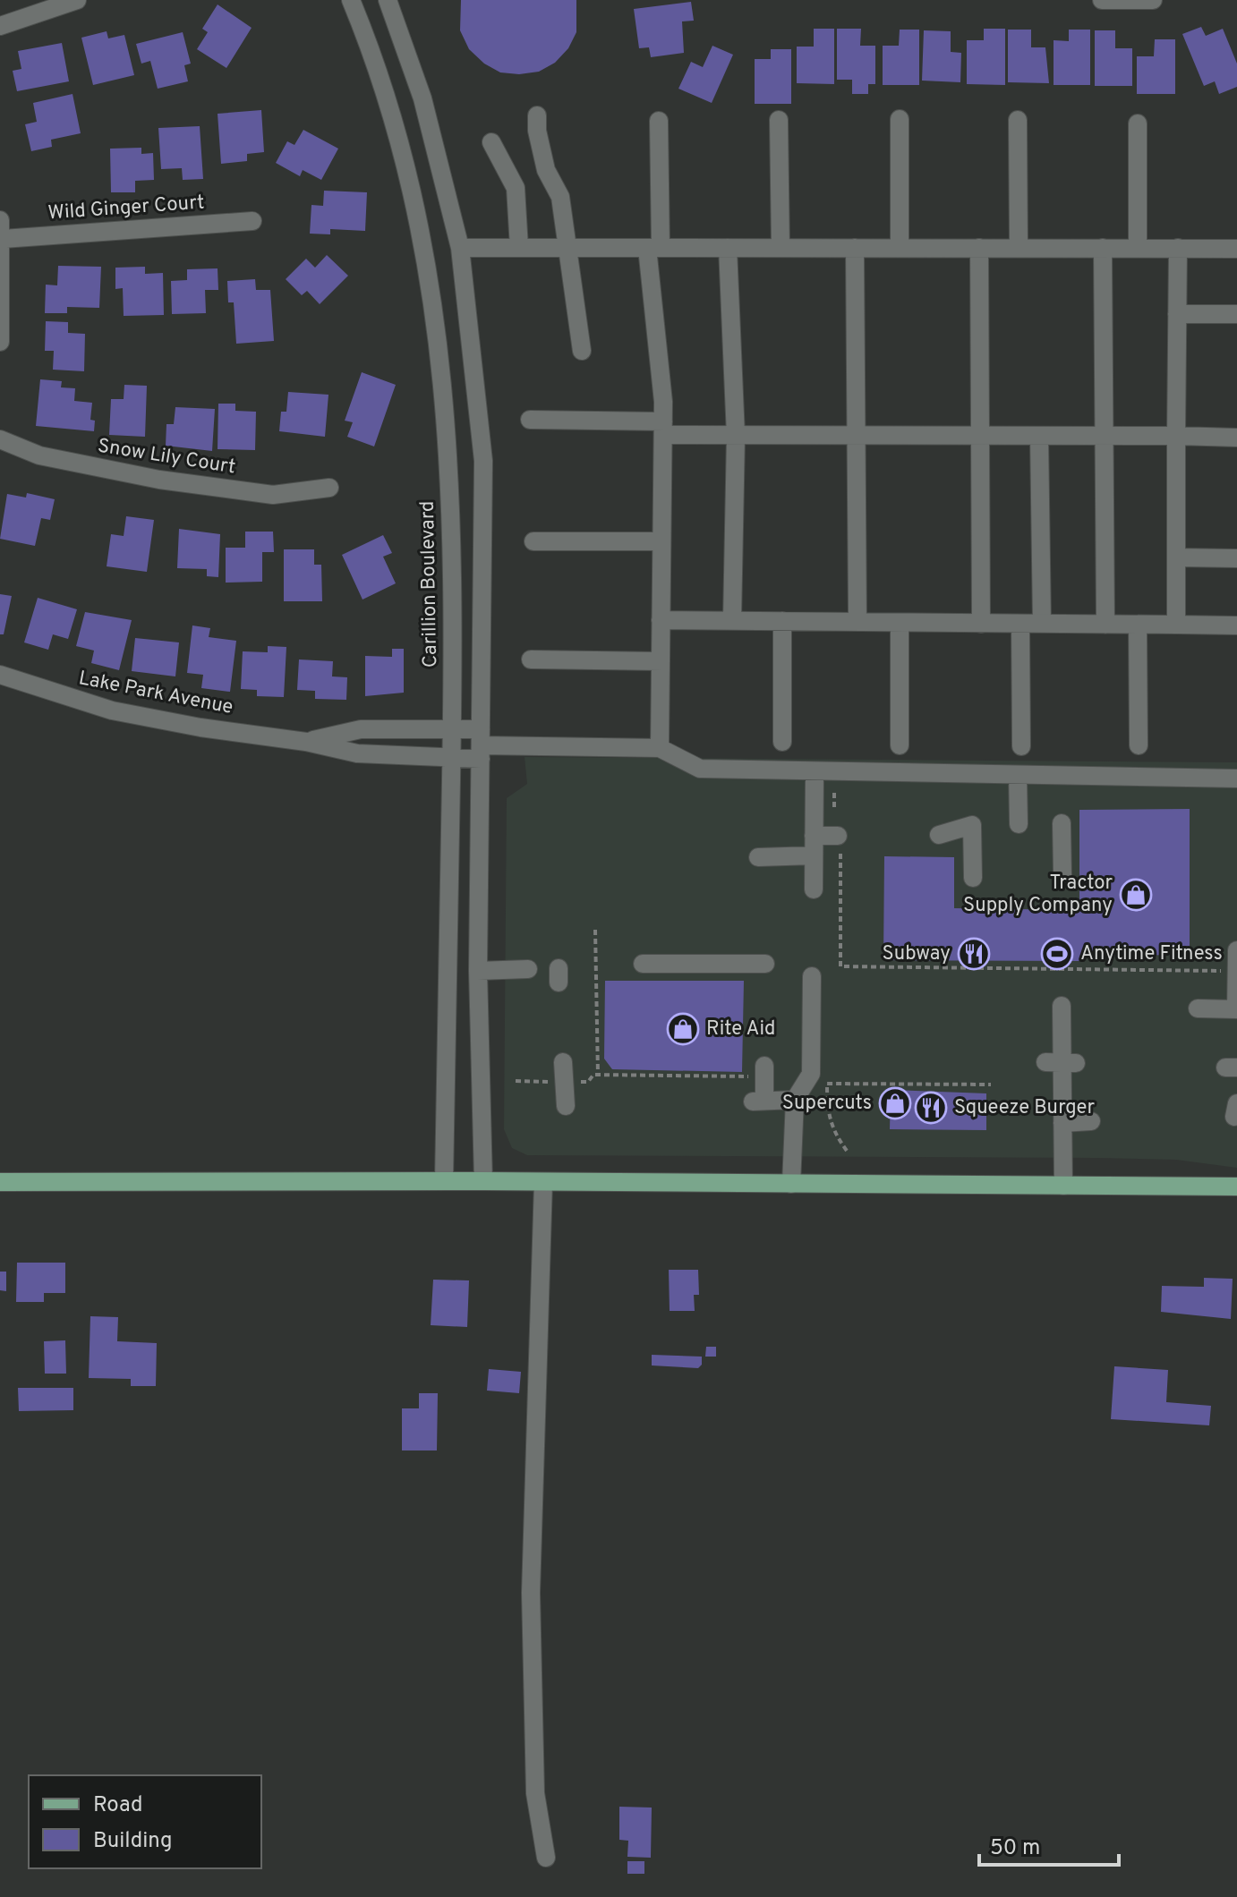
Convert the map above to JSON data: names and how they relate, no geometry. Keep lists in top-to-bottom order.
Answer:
{
  "streets": {
    "street": [
      "Wild Ginger Court",
      "Snow Lily Court",
      "Carillion Boulevard",
      "Lake Park Avenue"
    ]
  },
  "crossings": [
    ["Carillion Boulevard", "Lake Park Avenue"]
  ],
  "places": {
    "shop": ["Tractor Supply Company", "Rite Aid", "Supercuts"],
    "restaurant": ["Subway", "Squeeze Burger"],
    "sports": ["Anytime Fitness"]
  },
  "legend": ["Road", "Building"],
  "scale_bar": "50 m"
}
